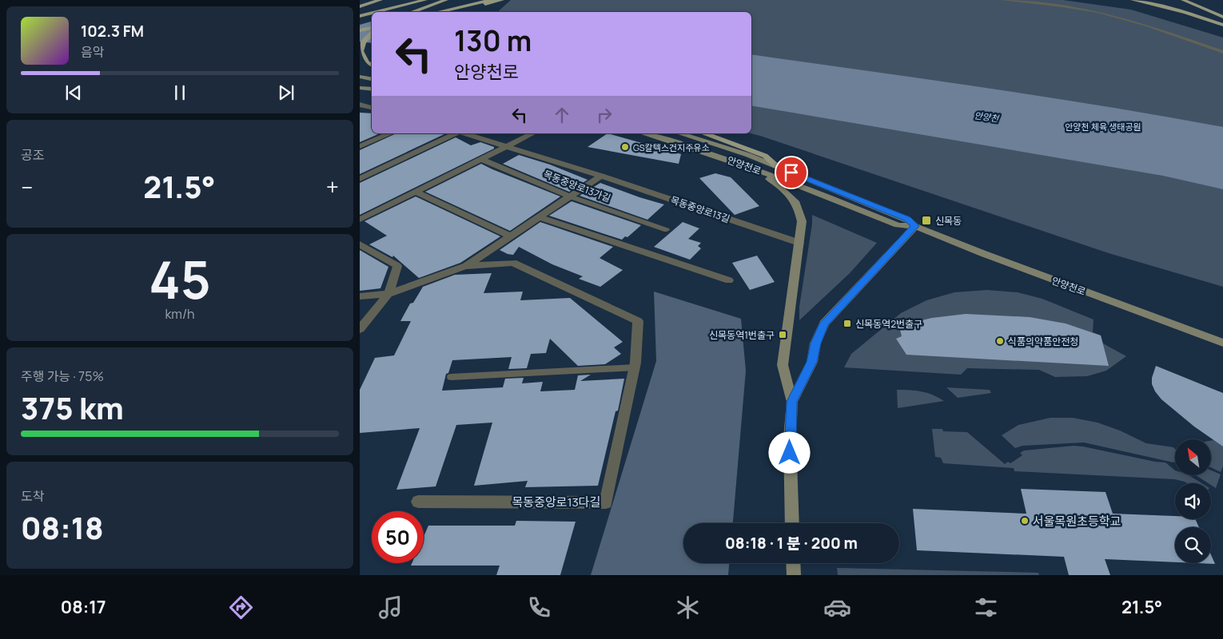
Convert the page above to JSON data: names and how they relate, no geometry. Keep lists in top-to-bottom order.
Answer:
{
  "streets": {
    "main road": ["안양천로"],
    "street": ["목동중앙로13가길", "목동중앙로13길", "목동중앙로13다길"]
  },
  "water": ["안양천"],
  "parks": ["안양천 체육 생태공원"],
  "places": {
    "other": ["GS칼텍스건지주유소", "식품의약품안전청", "서울목원초등학교"],
    "transit": ["신목동", "신목동역2번출구", "신목동역1번출구"]
  },
  "north": "top left",
  "page": {
    "turn": ["130 m", "안양천로"],
    "song": ["102.3 FM", "음악"],
    "tile": [
      "공조",
      ["45", "km/h"],
      ["주행 가능 · 75%", "375 km"],
      ["도착", "08:18"]
    ],
    "heat": ["−", "21.5°", "+"],
    "limit": "50",
    "trip": "08:18 · 1 분 · 200 m",
    "tabs": ["08:17", "21.5°"]
  }
}
